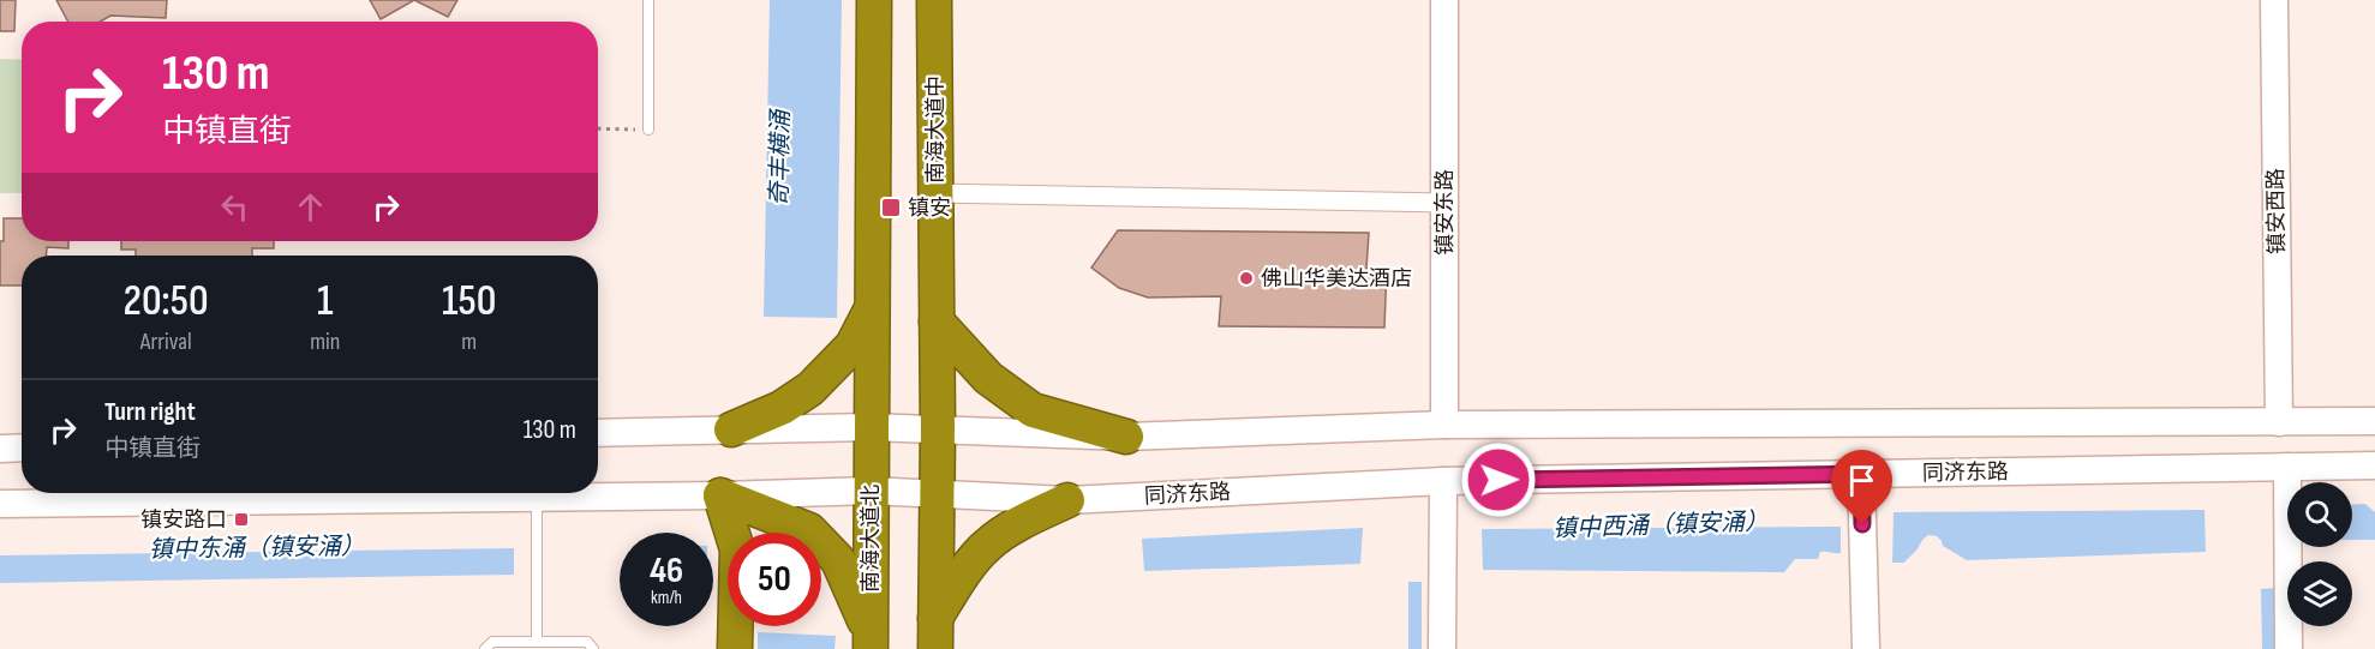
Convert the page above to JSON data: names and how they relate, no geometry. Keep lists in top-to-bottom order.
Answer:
{
  "streets": {
    "highway": ["南海大道中", "南海大道北"],
    "main road": ["镇安西路", "镇安东路", "同济东路"]
  },
  "crossings": [
    ["同济东路", "南海大道北"]
  ],
  "water": ["奇丰横涌", "镇中西涌（镇安涌）", "镇中东涌（镇安涌）"],
  "places": {
    "transit": ["镇安", "镇安路口"],
    "other": ["佛山华美达酒店"]
  },
  "page": {
    "turn": ["130 m", "中镇直街"],
    "eta": [
      "20:50",
      "Arrival",
      "1",
      "min",
      "150",
      "m"
    ],
    "list": [
      {
        "name": "Turn right",
        "note": "中镇直街",
        "value": "130 m"
      }
    ],
    "speed": "46 km/h",
    "limit": "50"
  }
}
